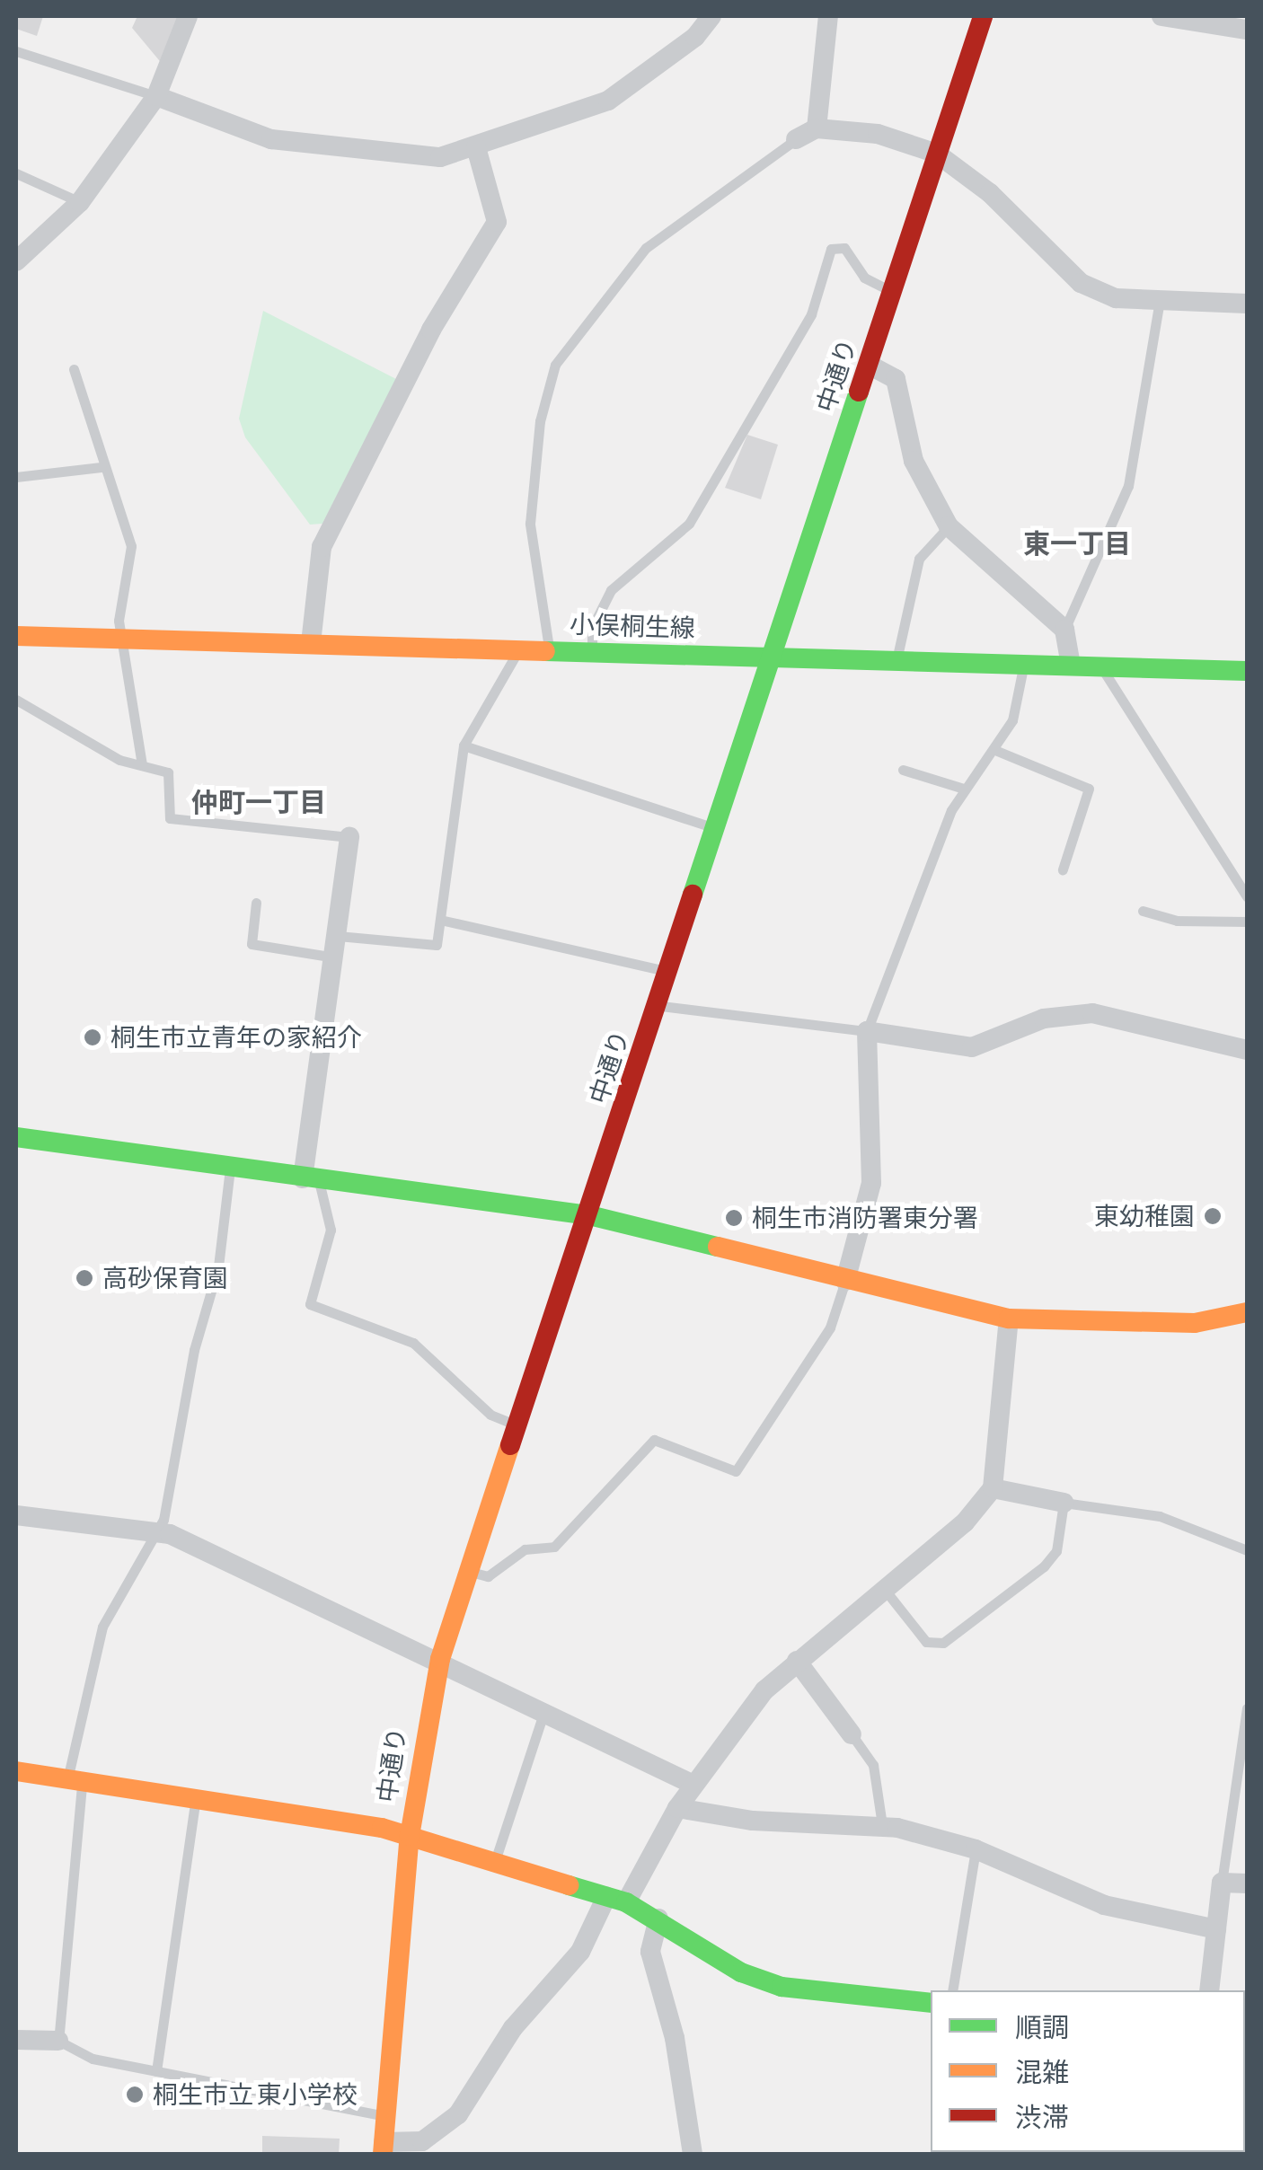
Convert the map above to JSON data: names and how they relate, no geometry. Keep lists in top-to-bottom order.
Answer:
{
  "streets": {
    "street": ["中通り", "小俣桐生線"]
  },
  "crossings": [
    ["中通り", "小俣桐生線"]
  ],
  "districts": ["東一丁目", "仲町一丁目"],
  "places": [
    "桐生市立青年の家紹介",
    "東幼稚園",
    "桐生市消防署東分署",
    "高砂保育園",
    "桐生市立 東小学校"
  ],
  "legend": ["順調", "混雑", "渋滞"]
}
